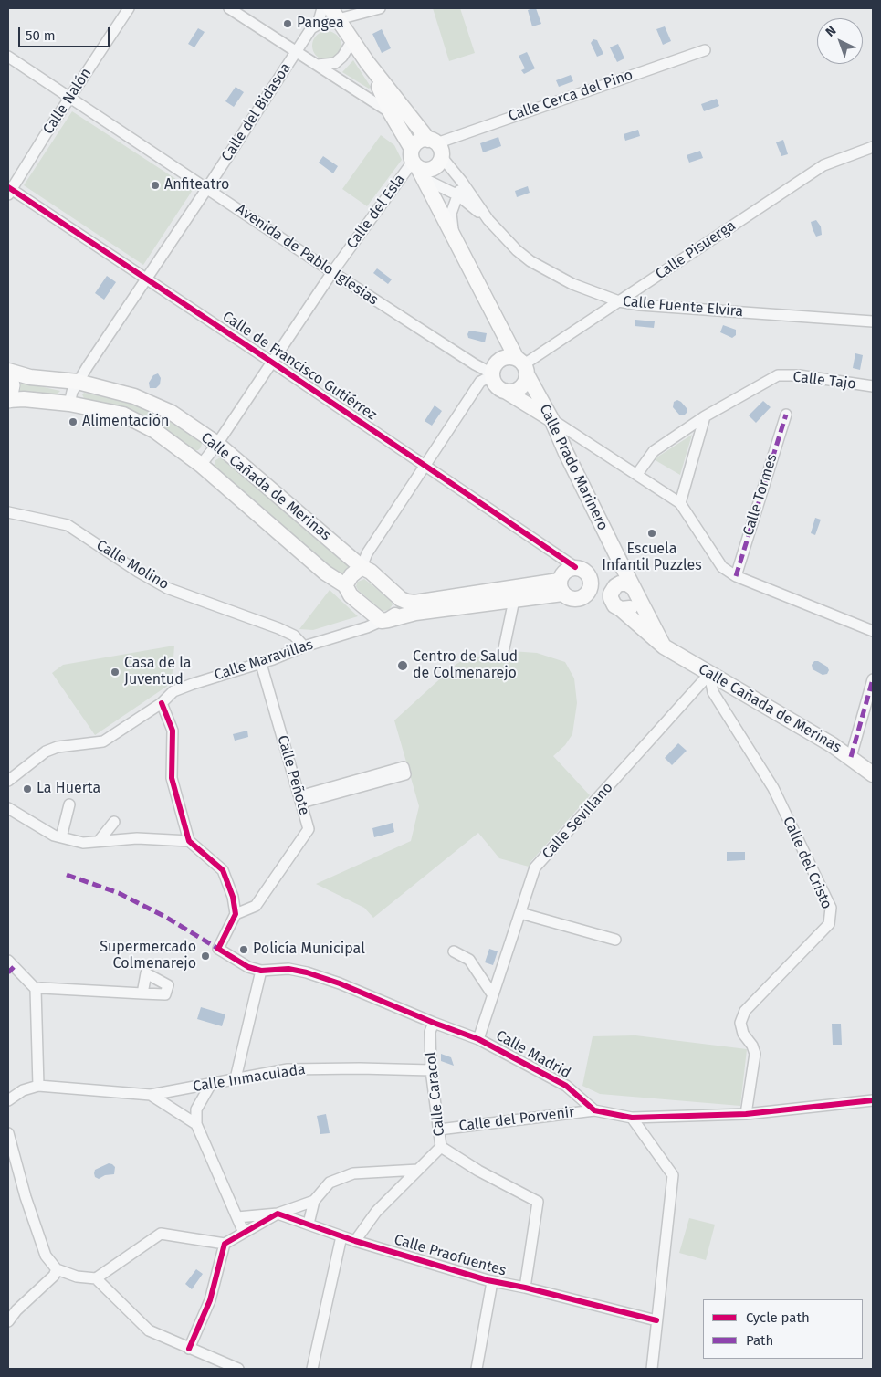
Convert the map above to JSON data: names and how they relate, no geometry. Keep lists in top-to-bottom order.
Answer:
{
  "streets": {
    "street": [
      "Calle Cerca del Pino",
      "Calle Nalón",
      "Calle del Bidasoa",
      "Calle del Esla",
      "Calle Pisuerga",
      "Avenida de Pablo Iglesias",
      "Calle Fuente Elvira",
      "Calle de Francisco Gutiérrez",
      "Calle Tajo",
      "Calle Prado Marinero",
      "Calle Cañada de Merinas",
      "Calle Tormes",
      "Calle Molino",
      "Calle Maravillas",
      "Calle Peñote",
      "Calle Sevillano",
      "Calle del Cristo",
      "Calle Madrid",
      "Calle Inmaculada",
      "Calle Caracol",
      "Calle del Porvenir",
      "Calle Praofuentes"
    ]
  },
  "crossings": [
    ["Calle Cerca del Pino", "Calle Fuente Elvira"],
    ["Calle Cerca del Pino", "Calle Prado Marinero"],
    ["Calle Nalón", "Avenida de Pablo Iglesias"],
    ["Calle Nalón", "Calle de Francisco Gutiérrez"],
    ["Calle del Bidasoa", "Avenida de Pablo Iglesias"],
    ["Calle del Bidasoa", "Calle de Francisco Gutiérrez"],
    ["Calle del Bidasoa", "Calle Cañada de Merinas"],
    ["Calle del Esla", "Avenida de Pablo Iglesias"],
    ["Calle del Esla", "Calle de Francisco Gutiérrez"],
    ["Calle del Esla", "Calle Prado Marinero"],
    ["Calle del Esla", "Calle Cañada de Merinas"],
    ["Calle Pisuerga", "Avenida de Pablo Iglesias"],
    ["Calle Pisuerga", "Calle Fuente Elvira"],
    ["Calle Pisuerga", "Calle Prado Marinero"],
    ["Avenida de Pablo Iglesias", "Calle Prado Marinero"],
    ["Calle Fuente Elvira", "Calle Prado Marinero"],
    ["Calle de Francisco Gutiérrez", "Calle Cañada de Merinas"],
    ["Calle Prado Marinero", "Calle Cañada de Merinas"],
    ["Calle Cañada de Merinas", "Calle Maravillas"],
    ["Calle Cañada de Merinas", "Calle Sevillano"],
    ["Calle Cañada de Merinas", "Calle del Cristo"],
    ["Calle Molino", "Calle Maravillas"],
    ["Calle Maravillas", "Calle Peñote"],
    ["Calle Peñote", "Calle Madrid"],
    ["Calle Sevillano", "Calle del Cristo"],
    ["Calle Sevillano", "Calle Madrid"],
    ["Calle Madrid", "Calle Caracol"],
    ["Calle Madrid", "Calle del Porvenir"],
    ["Calle Inmaculada", "Calle Caracol"],
    ["Calle Caracol", "Calle del Porvenir"],
    ["Calle Caracol", "Calle Praofuentes"]
  ],
  "places": [
    "Pangea",
    "Anfiteatro",
    "Alimentación",
    "Escuela Infantil Puzzles",
    "Centro de Salud de Colmenarejo",
    "Casa de la Juventud",
    "La Huerta",
    "Policía Municipal",
    "Supermercado Colmenarejo"
  ],
  "legend": ["Cycle path", "Path"],
  "scale_bar": "50 m",
  "north": "top left"
}
